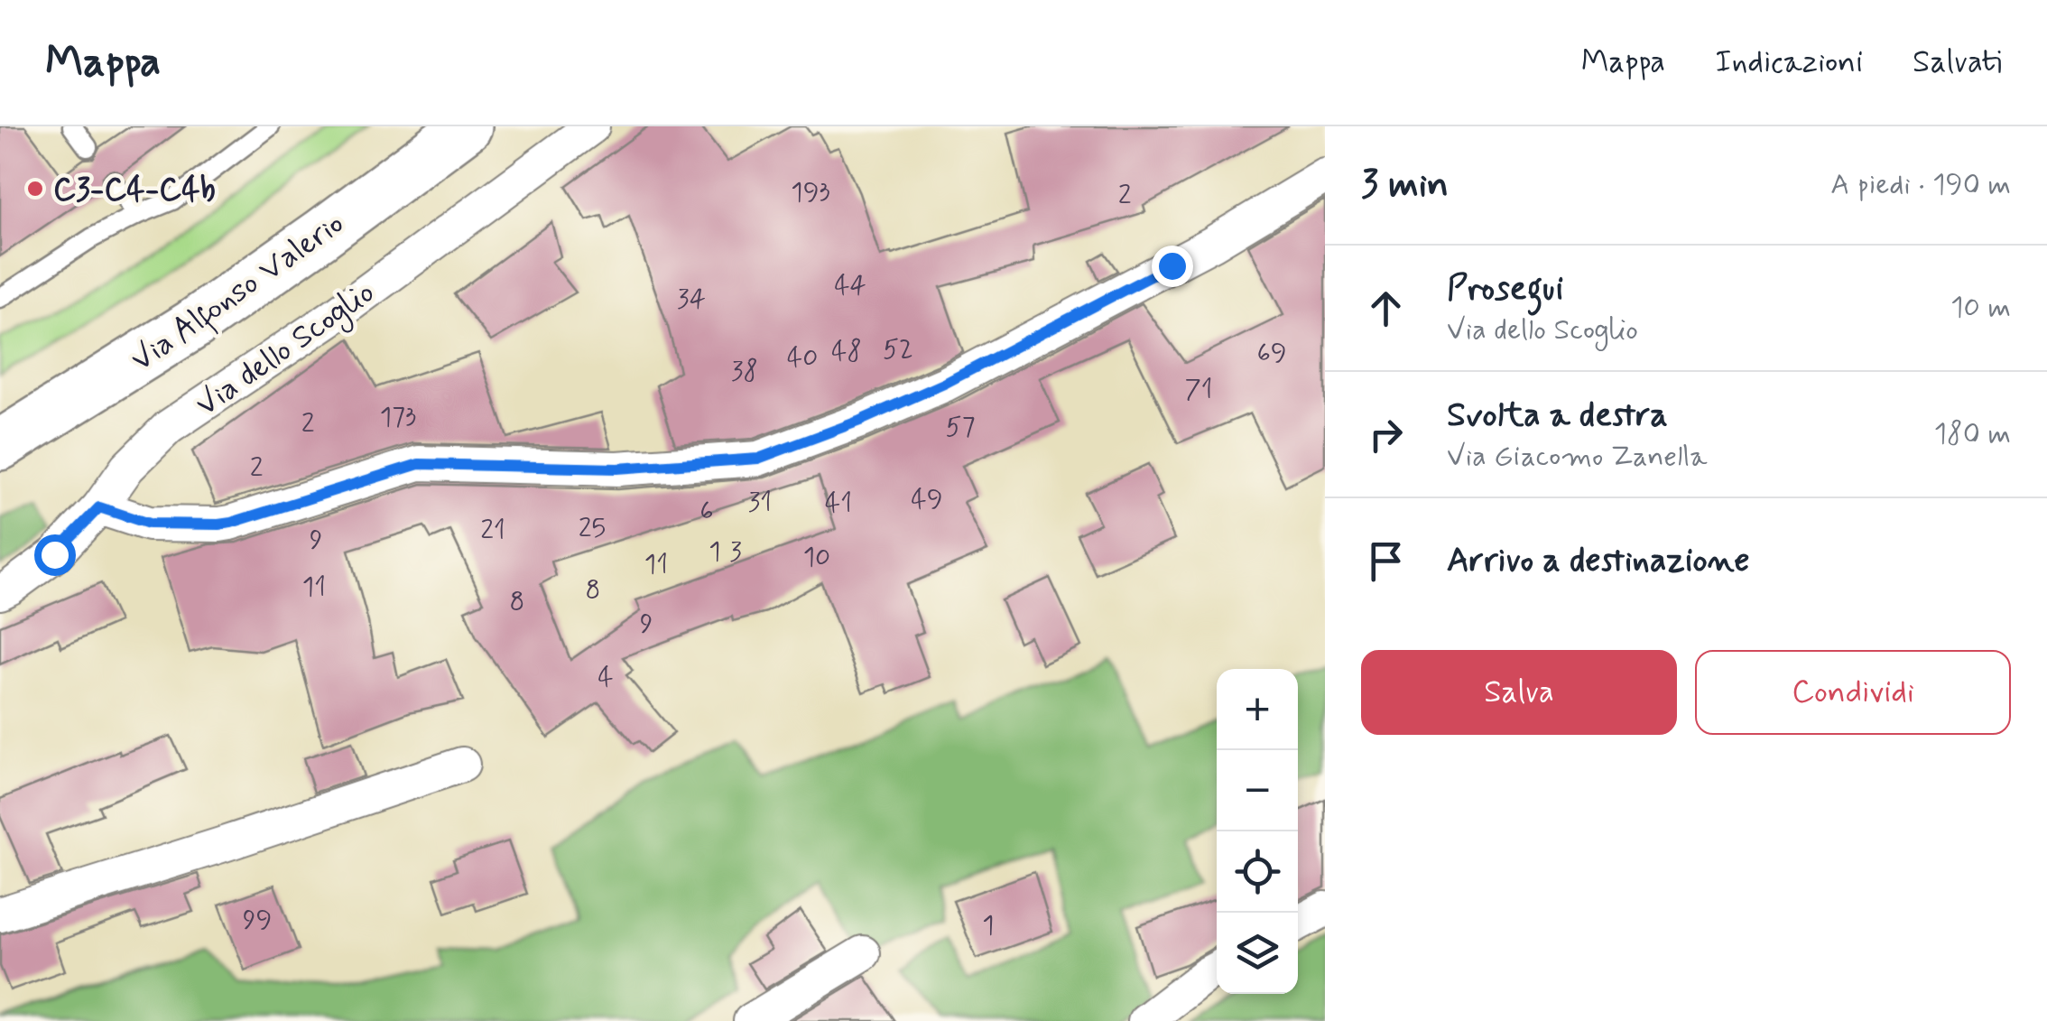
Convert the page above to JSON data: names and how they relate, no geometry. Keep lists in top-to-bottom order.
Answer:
{
  "streets": {
    "main road": ["Via Alfonso Valerio"],
    "street": ["Via dello Scoglio"]
  },
  "places": ["C3-C4-C4b"],
  "house_numbers": [
    "193",
    "2",
    "44",
    "34",
    "52",
    "48",
    "69",
    "40",
    "38",
    "71",
    "173",
    "2",
    "57",
    "2",
    "49",
    "31",
    "41",
    "6",
    "25",
    "21",
    "9",
    "1",
    "3",
    "10",
    "11",
    "11",
    "8",
    "8",
    "9",
    "4",
    "99",
    "1"
  ],
  "page": {
    "header": "Mappa",
    "nav": ["Mappa", "Indicazioni", "Salvati"],
    "heading": ["3 min", "A piedi · 190 m"],
    "list": [
      ["Prosegui", "Via dello Scoglio", "10 m"],
      ["Svolta a destra", "Via Giacomo Zanella", "180 m"],
      "Arrivo a destinazione"
    ],
    "buttons": ["Salva", "Condividi"],
    "map_buttons": ["+", "−"]
  }
}
